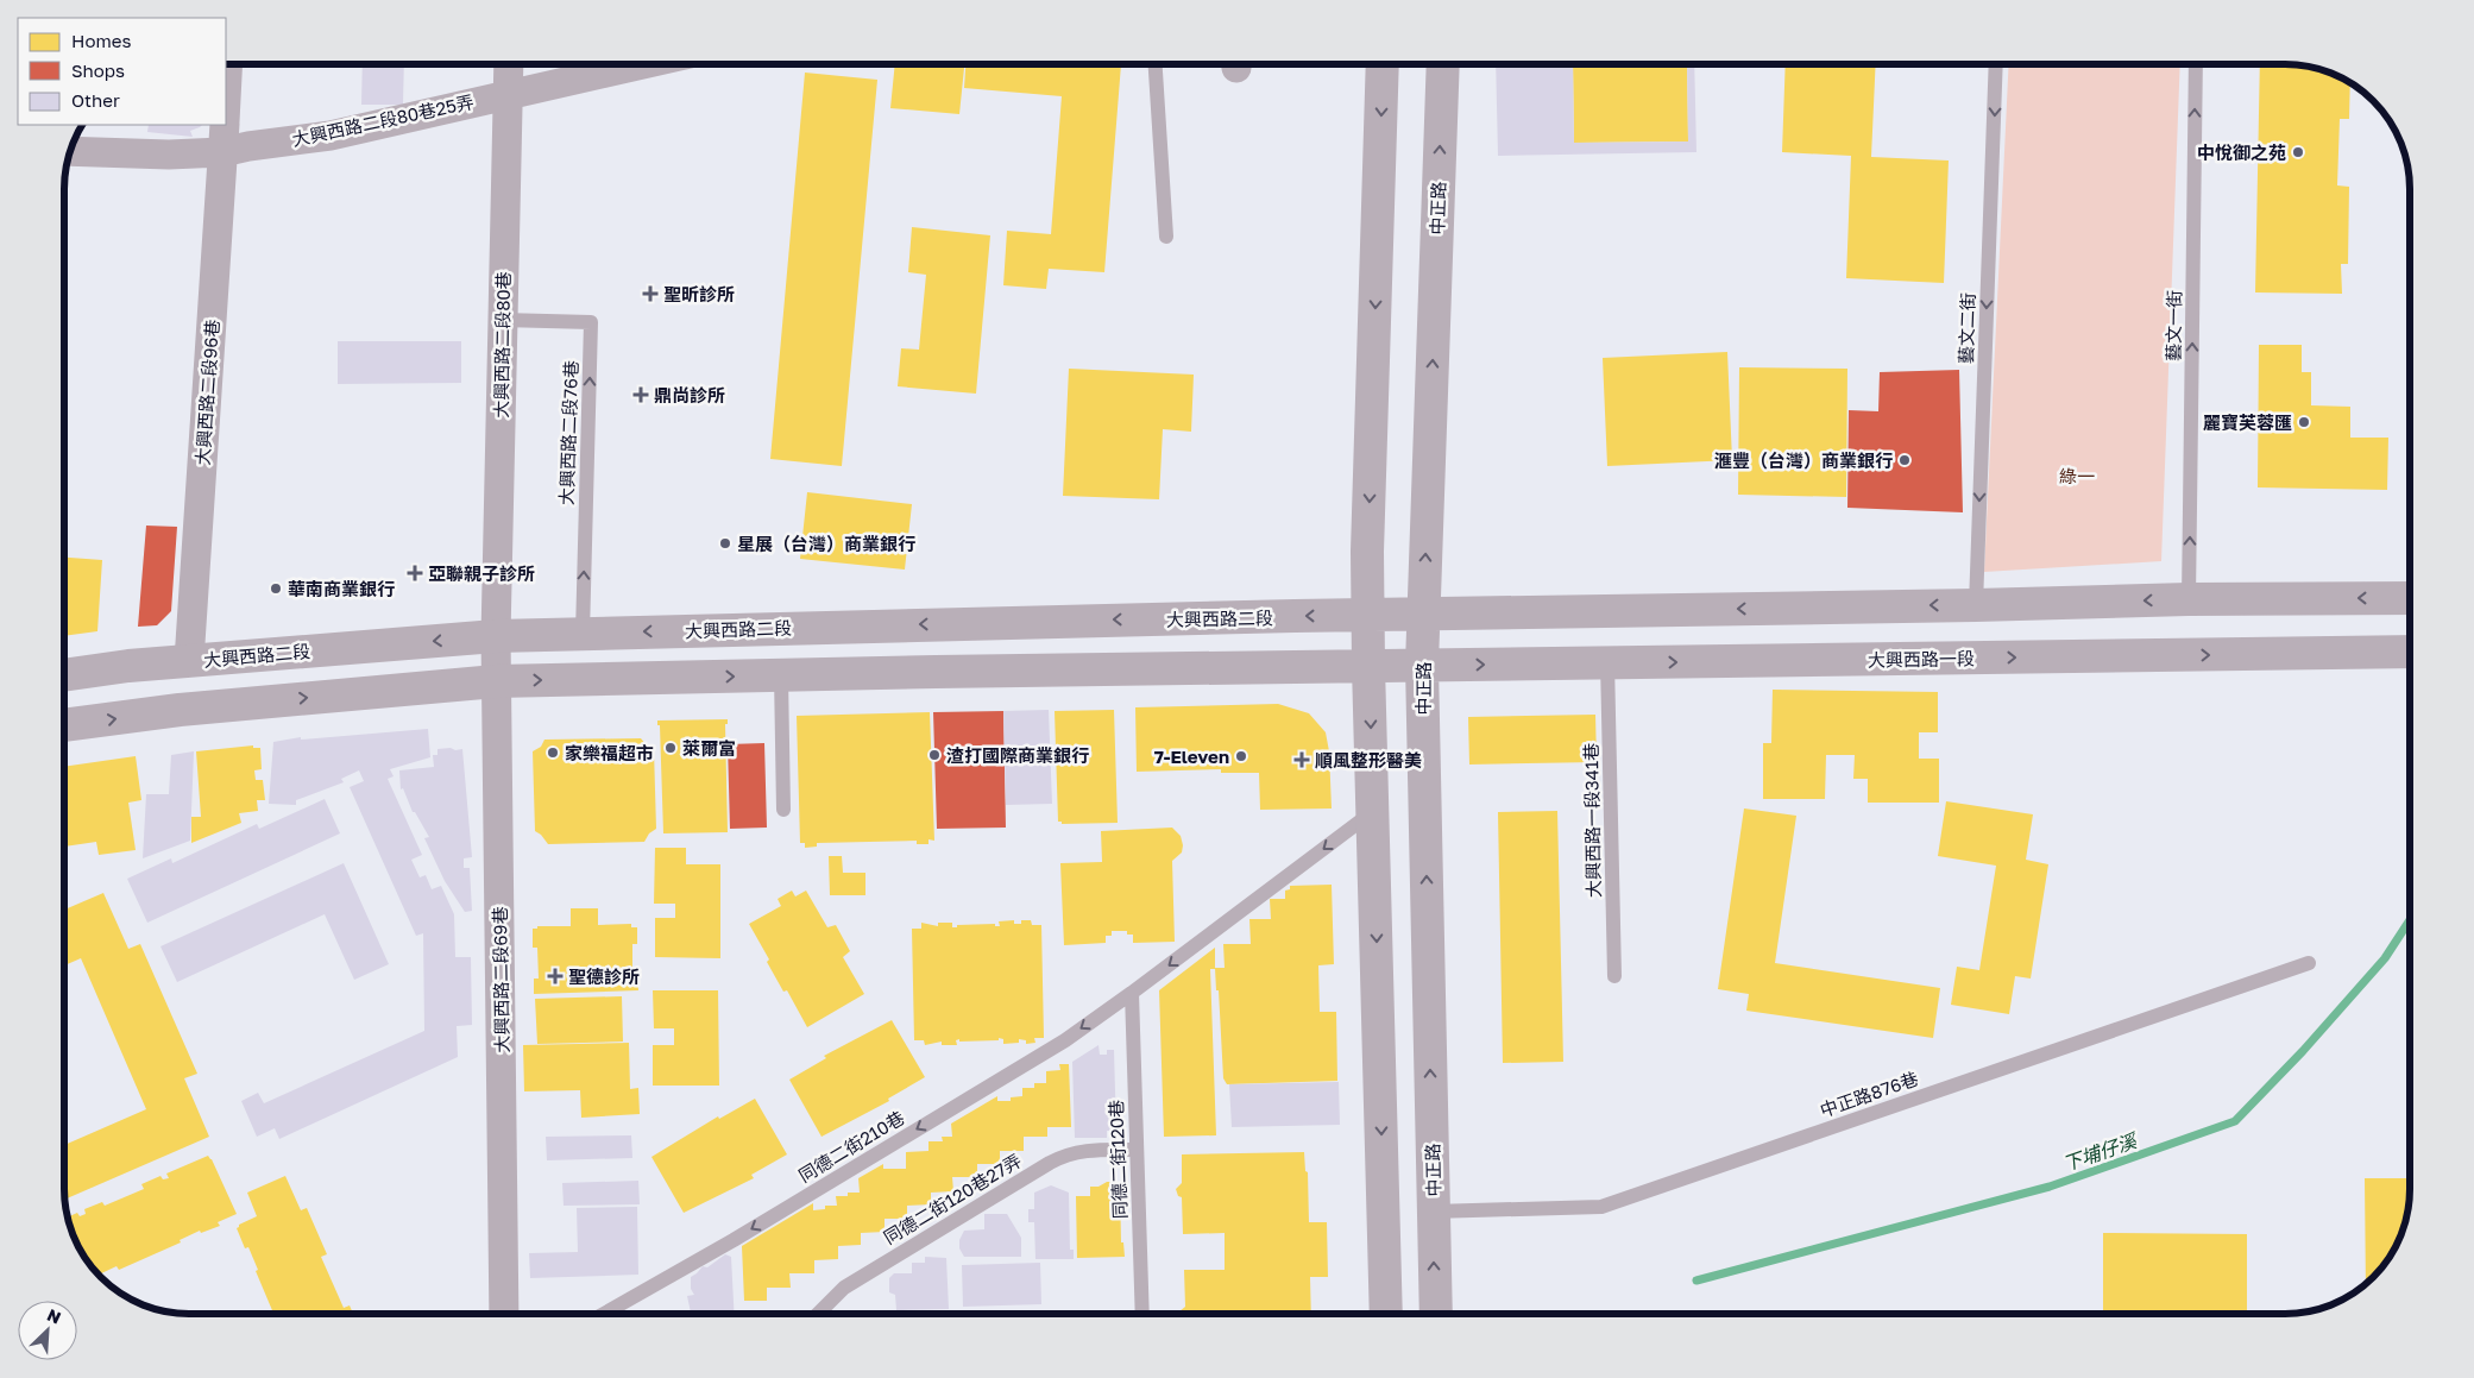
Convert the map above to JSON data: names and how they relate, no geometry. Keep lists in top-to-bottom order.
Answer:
{
  "streets": {
    "street": [
      "大興西路二段80巷25弄",
      "中正路",
      "大興西路二段80巷",
      "大興西路二段96巷",
      "大興西路二段",
      "大興西路一段",
      "大興西路二段69巷"
    ],
    "lane": [
      "藝文一街",
      "藝文二街",
      "大興西路二段76巷",
      "大興西路一段341巷",
      "中正路876巷",
      "同德二街210巷",
      "同德二街120巷",
      "同德二街120巷27弄"
    ]
  },
  "crossings": [
    ["大興西路二段80巷25弄", "大興西路二段80巷"],
    ["大興西路二段80巷25弄", "大興西路二段96巷"],
    ["中正路", "大興西路二段"],
    ["中正路", "大興西路一段"],
    ["中正路", "中正路876巷"],
    ["大興西路二段80巷", "大興西路二段76巷"],
    ["大興西路二段80巷", "大興西路二段"],
    ["大興西路二段80巷", "大興西路二段69巷"],
    ["大興西路二段96巷", "大興西路二段"],
    ["大興西路二段76巷", "大興西路二段"],
    ["大興西路二段", "大興西路二段69巷"],
    ["大興西路一段", "大興西路一段341巷"],
    ["同德二街210巷", "同德二街120巷"],
    ["同德二街120巷", "同德二街120巷27弄"]
  ],
  "one_way": [
    "藝文一街",
    "藝文二街",
    "大興西路二段76巷",
    "同德二街210巷"
  ],
  "water": ["下埔仔溪"],
  "parks": ["綠一"],
  "places": {
    "other": [
      "中悅御之苑",
      "麗寶芙蓉匯",
      "滙豐（台灣）商業銀行",
      "星展（台灣）商業銀行",
      "華南商業銀行",
      "萊爾富",
      "家樂福超市",
      "渣打國際商業銀行",
      "7-Eleven"
    ],
    "health": [
      "聖昕診所",
      "鼎尚診所",
      "亞聯親子診所",
      "順風整形醫美",
      "聖德診所"
    ]
  },
  "legend": ["Homes", "Shops", "Other"],
  "north": "top right"
}
